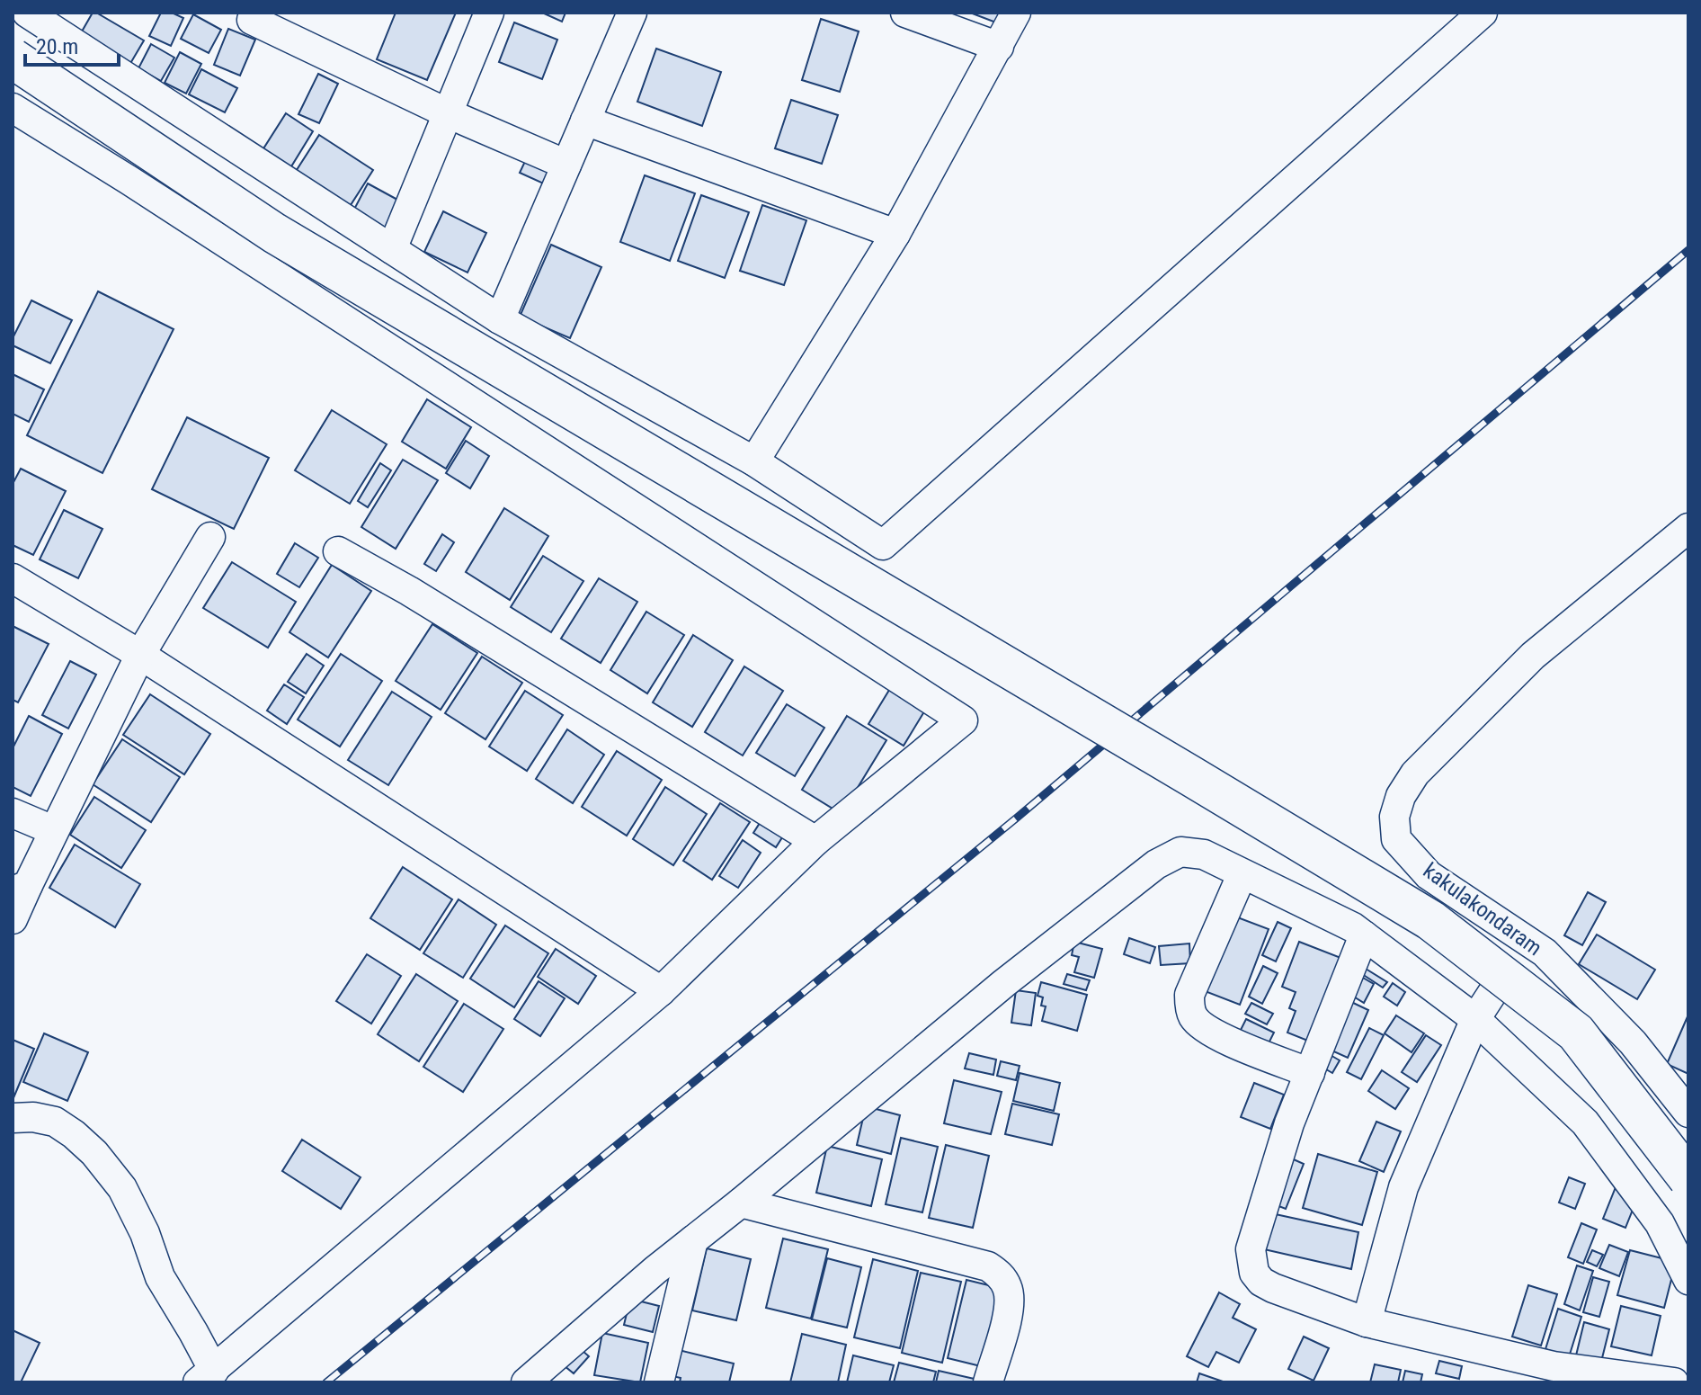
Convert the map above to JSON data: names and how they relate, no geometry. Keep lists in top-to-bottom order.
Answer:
{
  "streets": {
    "street": ["kakulakondaram"]
  },
  "scale_bar": "20 m"
}
